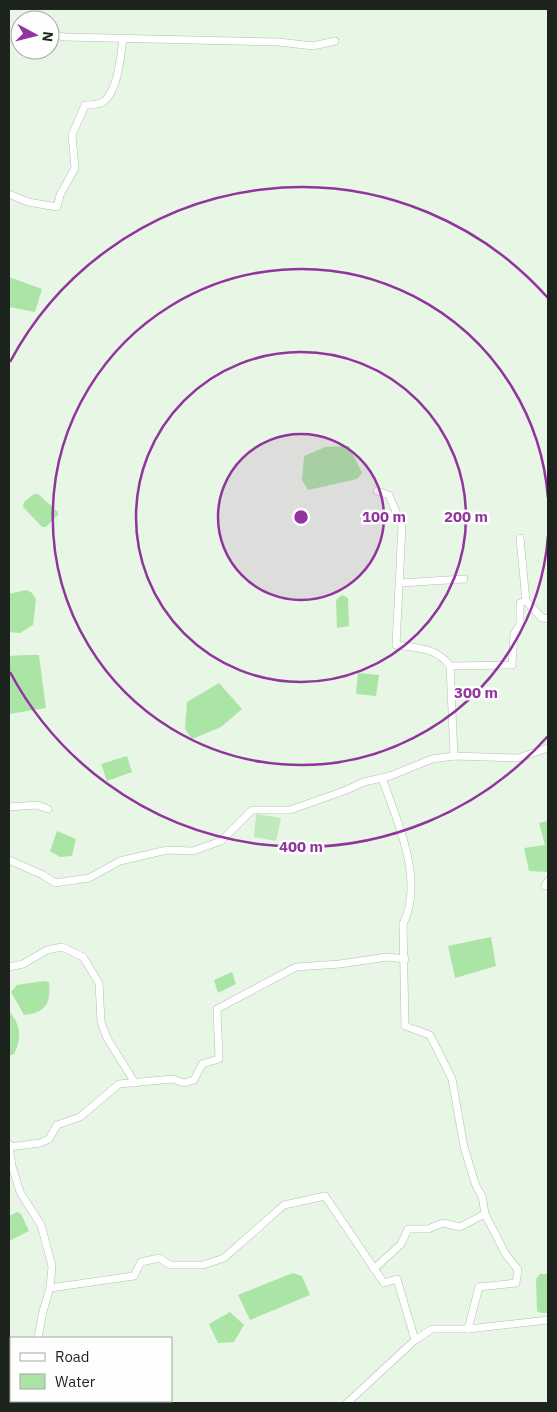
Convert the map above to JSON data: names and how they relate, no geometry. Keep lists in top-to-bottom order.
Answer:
{
  "legend": ["Road", "Water"],
  "north": "right",
  "rings": [
    "100 m",
    "200 m",
    "300 m",
    "400 m"
  ]
}
